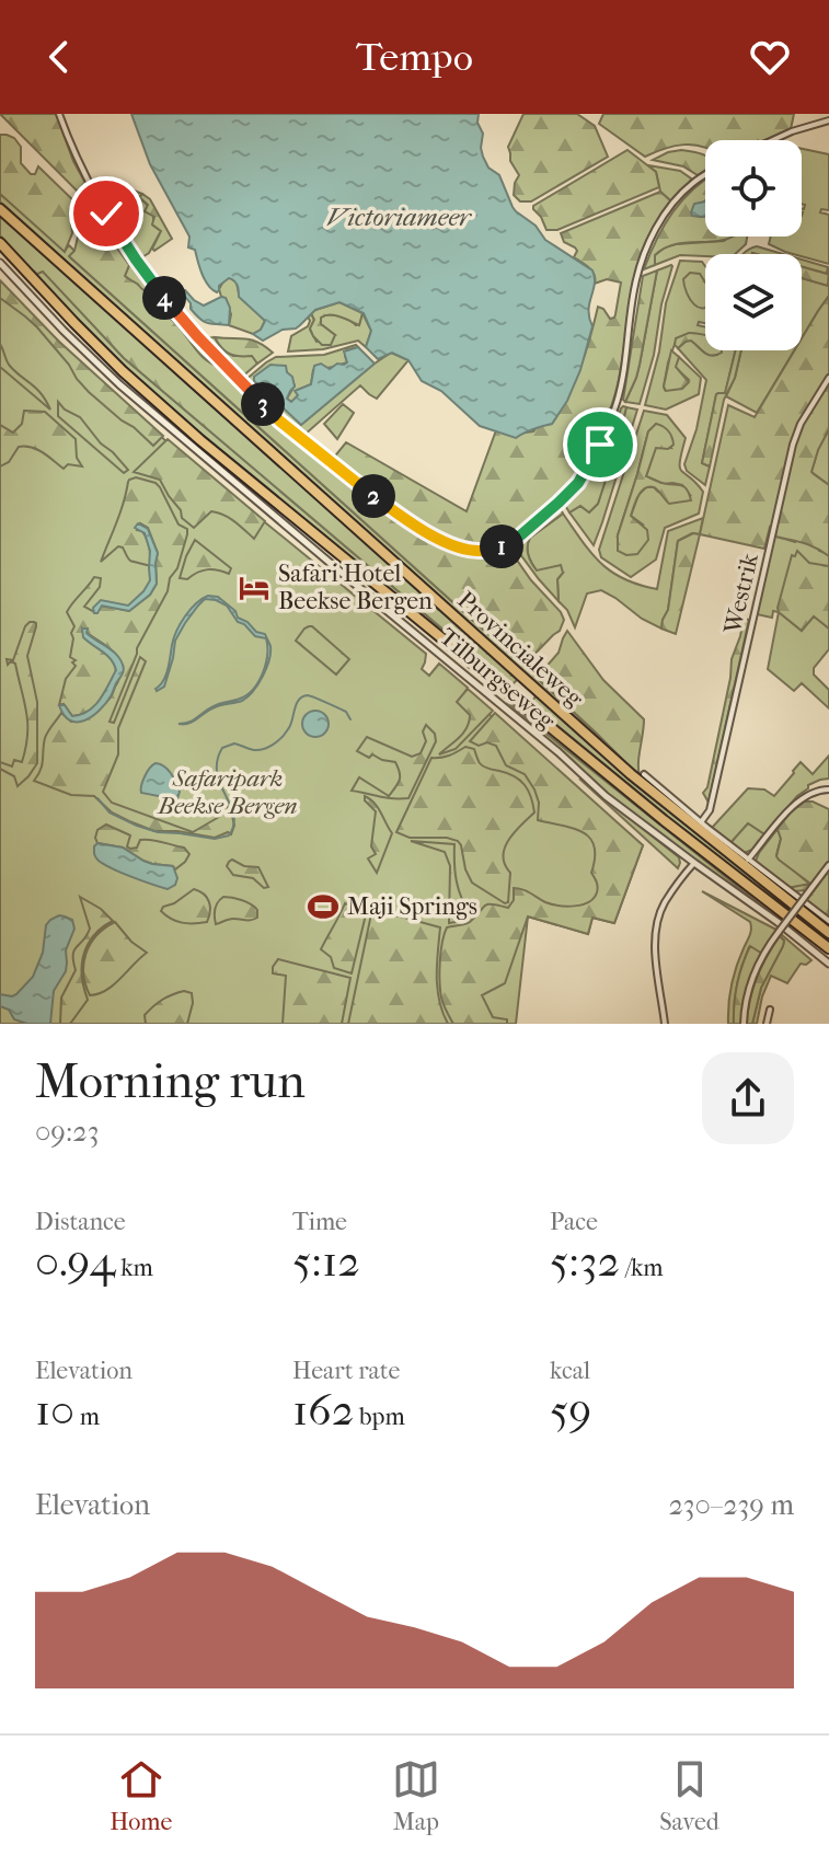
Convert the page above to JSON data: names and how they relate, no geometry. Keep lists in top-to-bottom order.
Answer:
{
  "streets": {
    "highway": ["Provincialeweg"],
    "street": ["Westrik", "Tilburgseweg"]
  },
  "water": ["Victoriameer"],
  "parks": ["Safaripark Beekse Bergen"],
  "places": {
    "hotel": ["Safari Hotel Beekse Bergen"],
    "sports": ["Maji Springs"]
  },
  "page": {
    "header": "Tempo",
    "pins": [
      "4",
      "3",
      "2",
      "1"
    ],
    "heading": ["Morning run", "09:23"],
    "stats": [
      ["Distance", "0.94 km"],
      ["Time", "5:12"],
      ["Pace", "5:32 /km"],
      ["Elevation", "10 m"],
      ["Heart rate", "162 bpm"],
      ["kcal", "59"]
    ],
    "chart": ["Elevation", "230–239 m"],
    "tabs": ["Home", "Map", "Saved"]
  }
}
